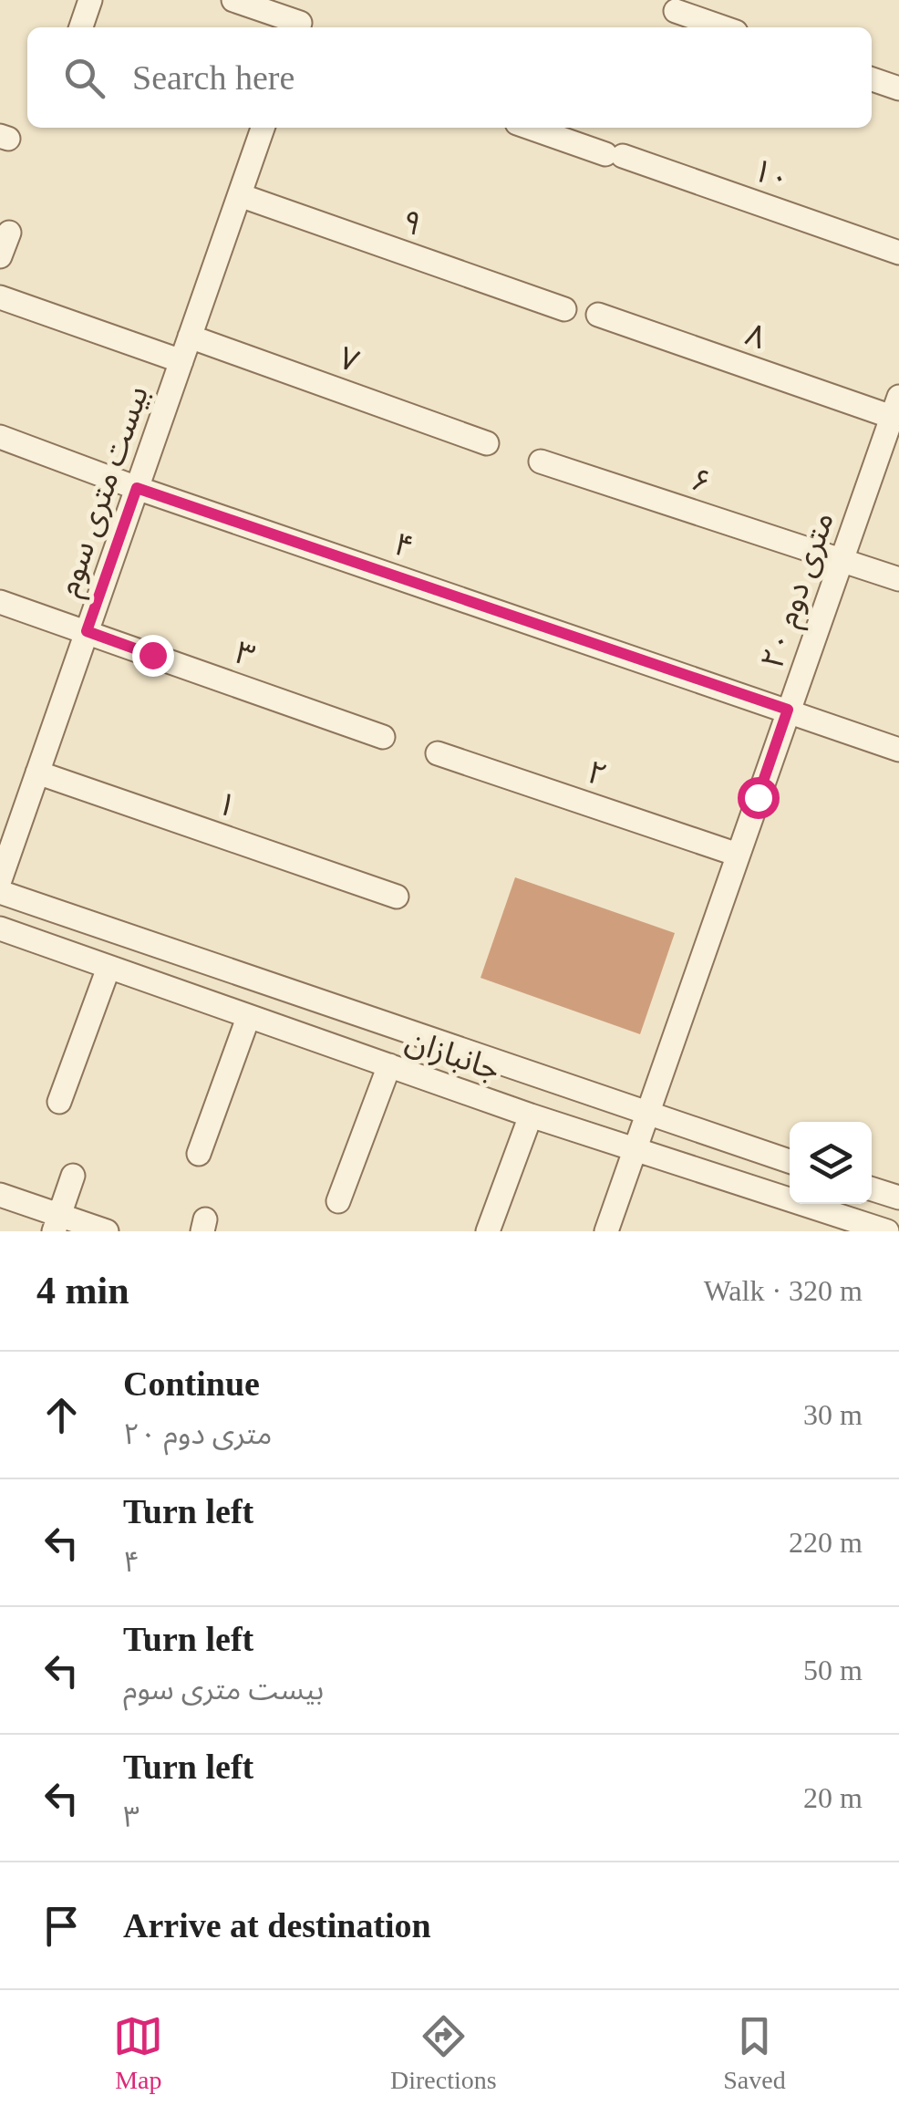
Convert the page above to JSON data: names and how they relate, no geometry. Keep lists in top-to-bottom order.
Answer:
{
  "streets": {
    "street": [
      "۱۰",
      "۹",
      "۸",
      "۷",
      "۶",
      "بیست متری سوم",
      "۴",
      "۲۰ متری دوم",
      "۳",
      "۲",
      "۱",
      "جانبازان"
    ]
  },
  "crossings": [
    ["۹", "بیست متری سوم"],
    ["۸", "۲۰ متری دوم"],
    ["۷", "بیست متری سوم"],
    ["۶", "۲۰ متری دوم"],
    ["بیست متری سوم", "۴"],
    ["بیست متری سوم", "۳"],
    ["بیست متری سوم", "۱"],
    ["۴", "۲۰ متری دوم"],
    ["۲۰ متری دوم", "۲"],
    ["۲۰ متری دوم", "جانبازان"]
  ],
  "page": {
    "search": "Search here",
    "heading": ["4 min", "Walk · 320 m"],
    "list": [
      ["Continue", "۲۰ متری دوم", "30 m"],
      ["Turn left", "۴", "220 m"],
      ["Turn left", "بیست متری سوم", "50 m"],
      ["Turn left", "۳", "20 m"],
      "Arrive at destination"
    ],
    "nav": ["Map", "Directions", "Saved"]
  }
}
